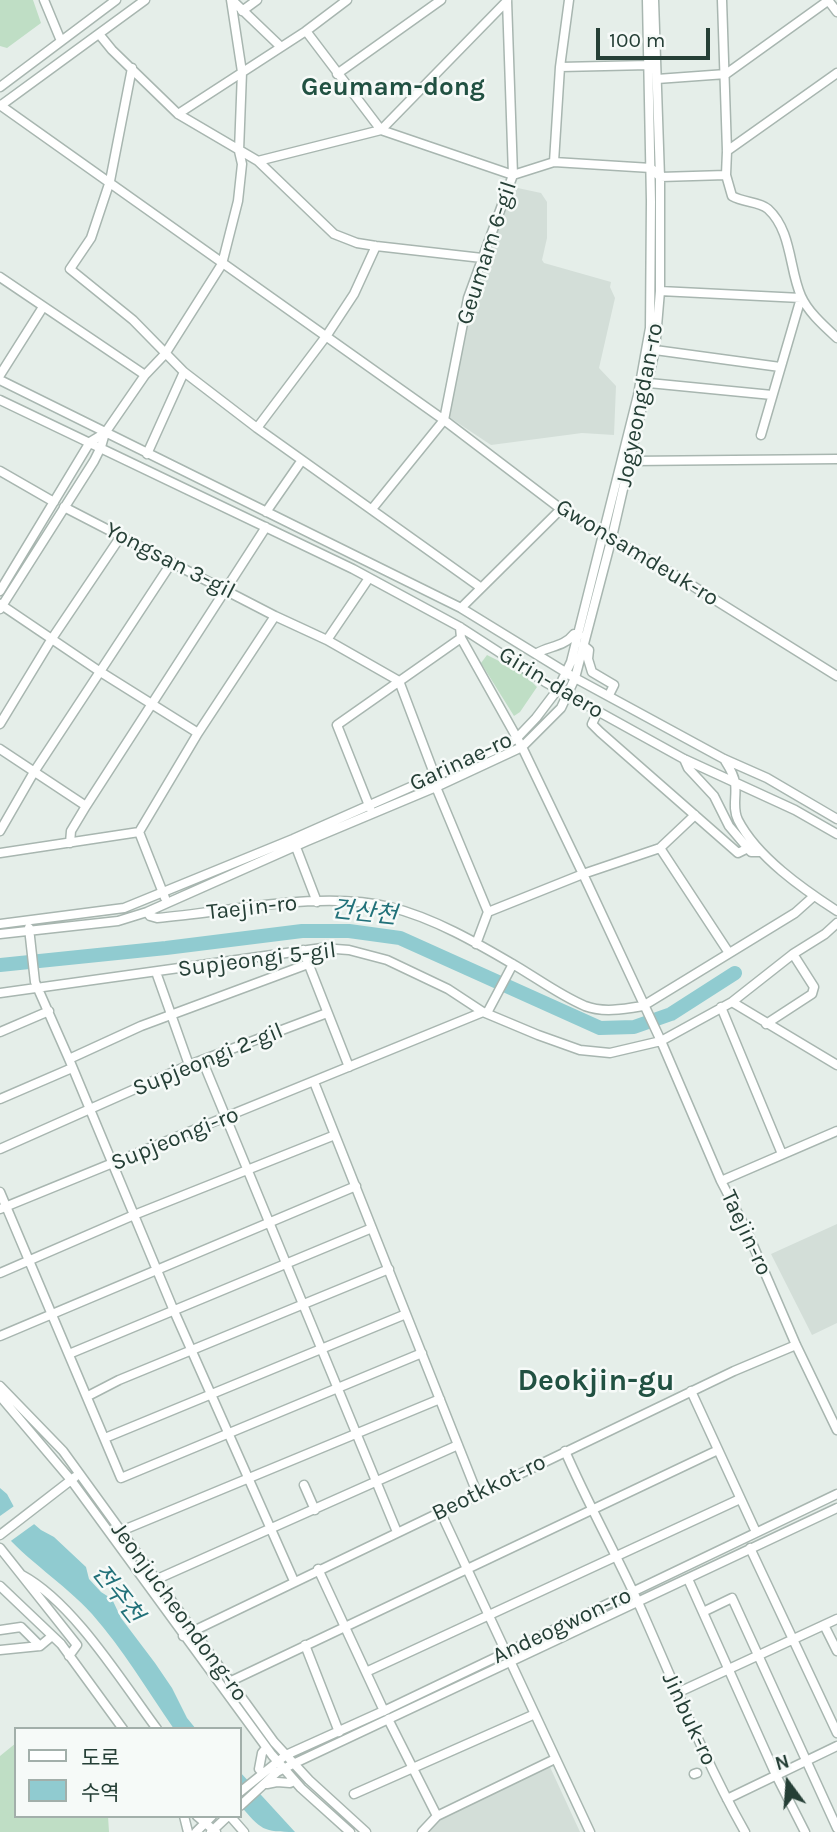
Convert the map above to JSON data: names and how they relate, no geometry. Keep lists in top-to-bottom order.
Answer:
{
  "streets": {
    "street": [
      "Geumam 6-gil",
      "Jogyeongdan-ro",
      "Gwonsamdeuk-ro",
      "Yongsan 3-gil",
      "Girin-daero",
      "Garinae-ro",
      "Taejin-ro",
      "Supjeongi 5-gil",
      "Supjeongi 2-gil",
      "Supjeongi-ro",
      "Beotkkot-ro",
      "Jeonjucheondong-ro",
      "Andeogwon-ro",
      "Jinbuk-ro"
    ]
  },
  "crossings": [
    ["Geumam 6-gil", "Gwonsamdeuk-ro"],
    ["Jogyeongdan-ro", "Gwonsamdeuk-ro"],
    ["Jogyeongdan-ro", "Girin-daero"],
    ["Jogyeongdan-ro", "Garinae-ro"],
    ["Girin-daero", "Garinae-ro"],
    ["Garinae-ro", "Taejin-ro"],
    ["Taejin-ro", "Supjeongi 5-gil"],
    ["Taejin-ro", "Beotkkot-ro"],
    ["Supjeongi 5-gil", "Supjeongi-ro"],
    ["Beotkkot-ro", "Jeonjucheondong-ro"],
    ["Beotkkot-ro", "Jinbuk-ro"],
    ["Jeonjucheondong-ro", "Andeogwon-ro"],
    ["Andeogwon-ro", "Jinbuk-ro"]
  ],
  "districts": ["Geumam-dong", "Deokjin-gu"],
  "water": ["건산천", "전주천"],
  "legend": ["도로", "수역"],
  "scale_bar": "100 m",
  "north": "top"
}
